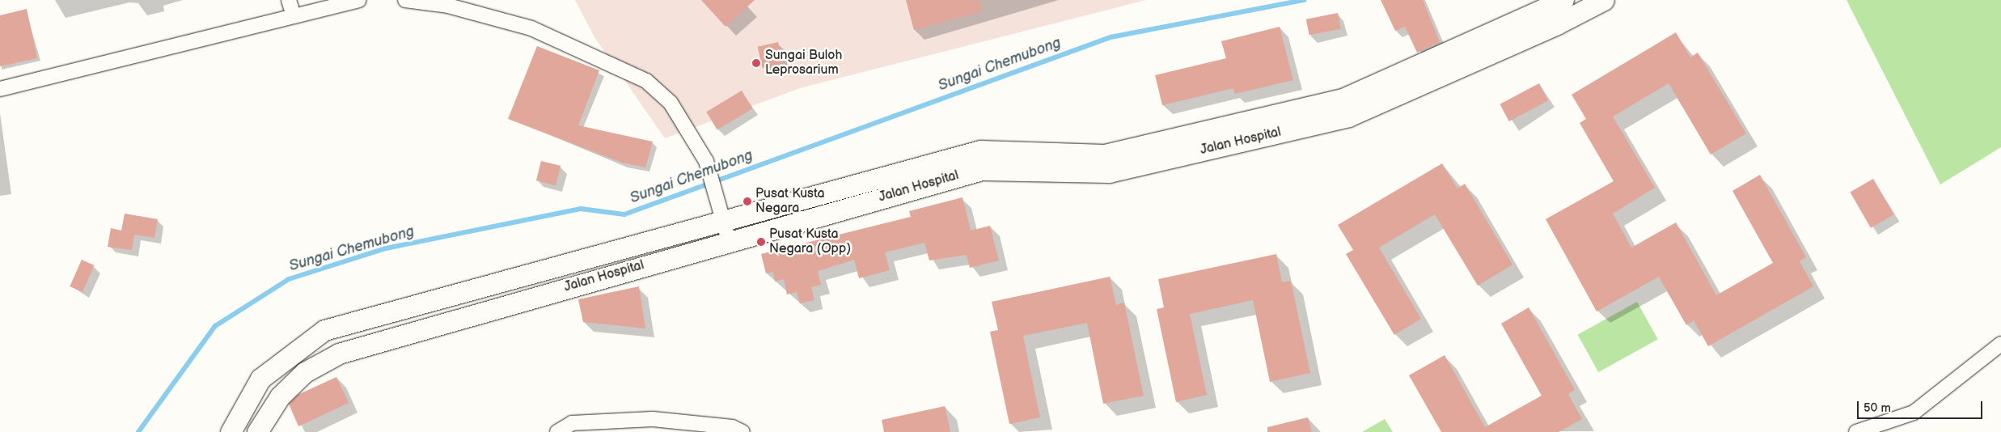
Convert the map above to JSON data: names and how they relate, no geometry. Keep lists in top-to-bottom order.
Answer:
{
  "streets": {
    "main road": ["Jalan Hospital"]
  },
  "water": ["Sungai Chemubong"],
  "places": ["Sungai Buloh Leprosarium", "Pusat Kusta Negara", "Pusat Kusta Negara (Opp)"],
  "scale_bar": "50 m"
}
